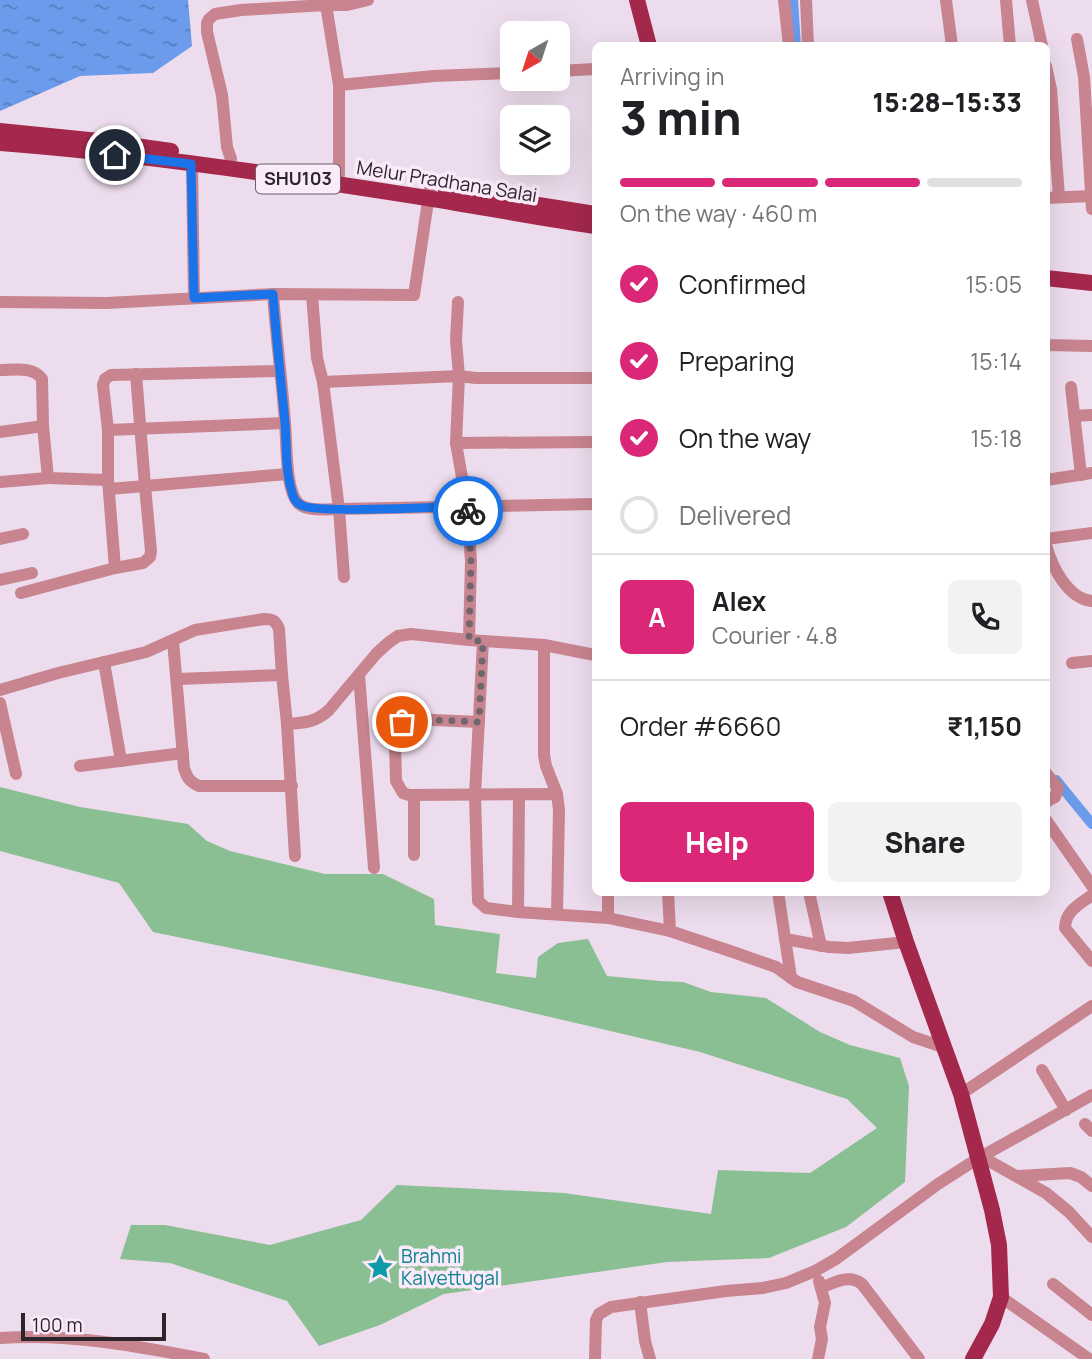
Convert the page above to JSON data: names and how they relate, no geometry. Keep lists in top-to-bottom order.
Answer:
{
  "streets": {
    "main road": ["SHU103", "Melur Pradhana Salai"]
  },
  "places": {
    "place": ["Brahmi Kalvettugal"]
  },
  "scale_bar": "100 m",
  "north": "bottom left",
  "page": {
    "heading": ["3 min", "Arriving in", "15:28–15:33"],
    "panel": [
      "Alex",
      "Courier · 4.8",
      "Order #6660",
      "₹1,150"
    ],
    "bar": "On the way · 460 m",
    "list": [
      ["Confirmed", "15:05"],
      ["Preparing", "15:14"],
      ["On the way", "15:18"],
      "Delivered"
    ],
    "round": "A",
    "buttons": ["Help", "Share"],
    "scale": "100 m"
  }
}
